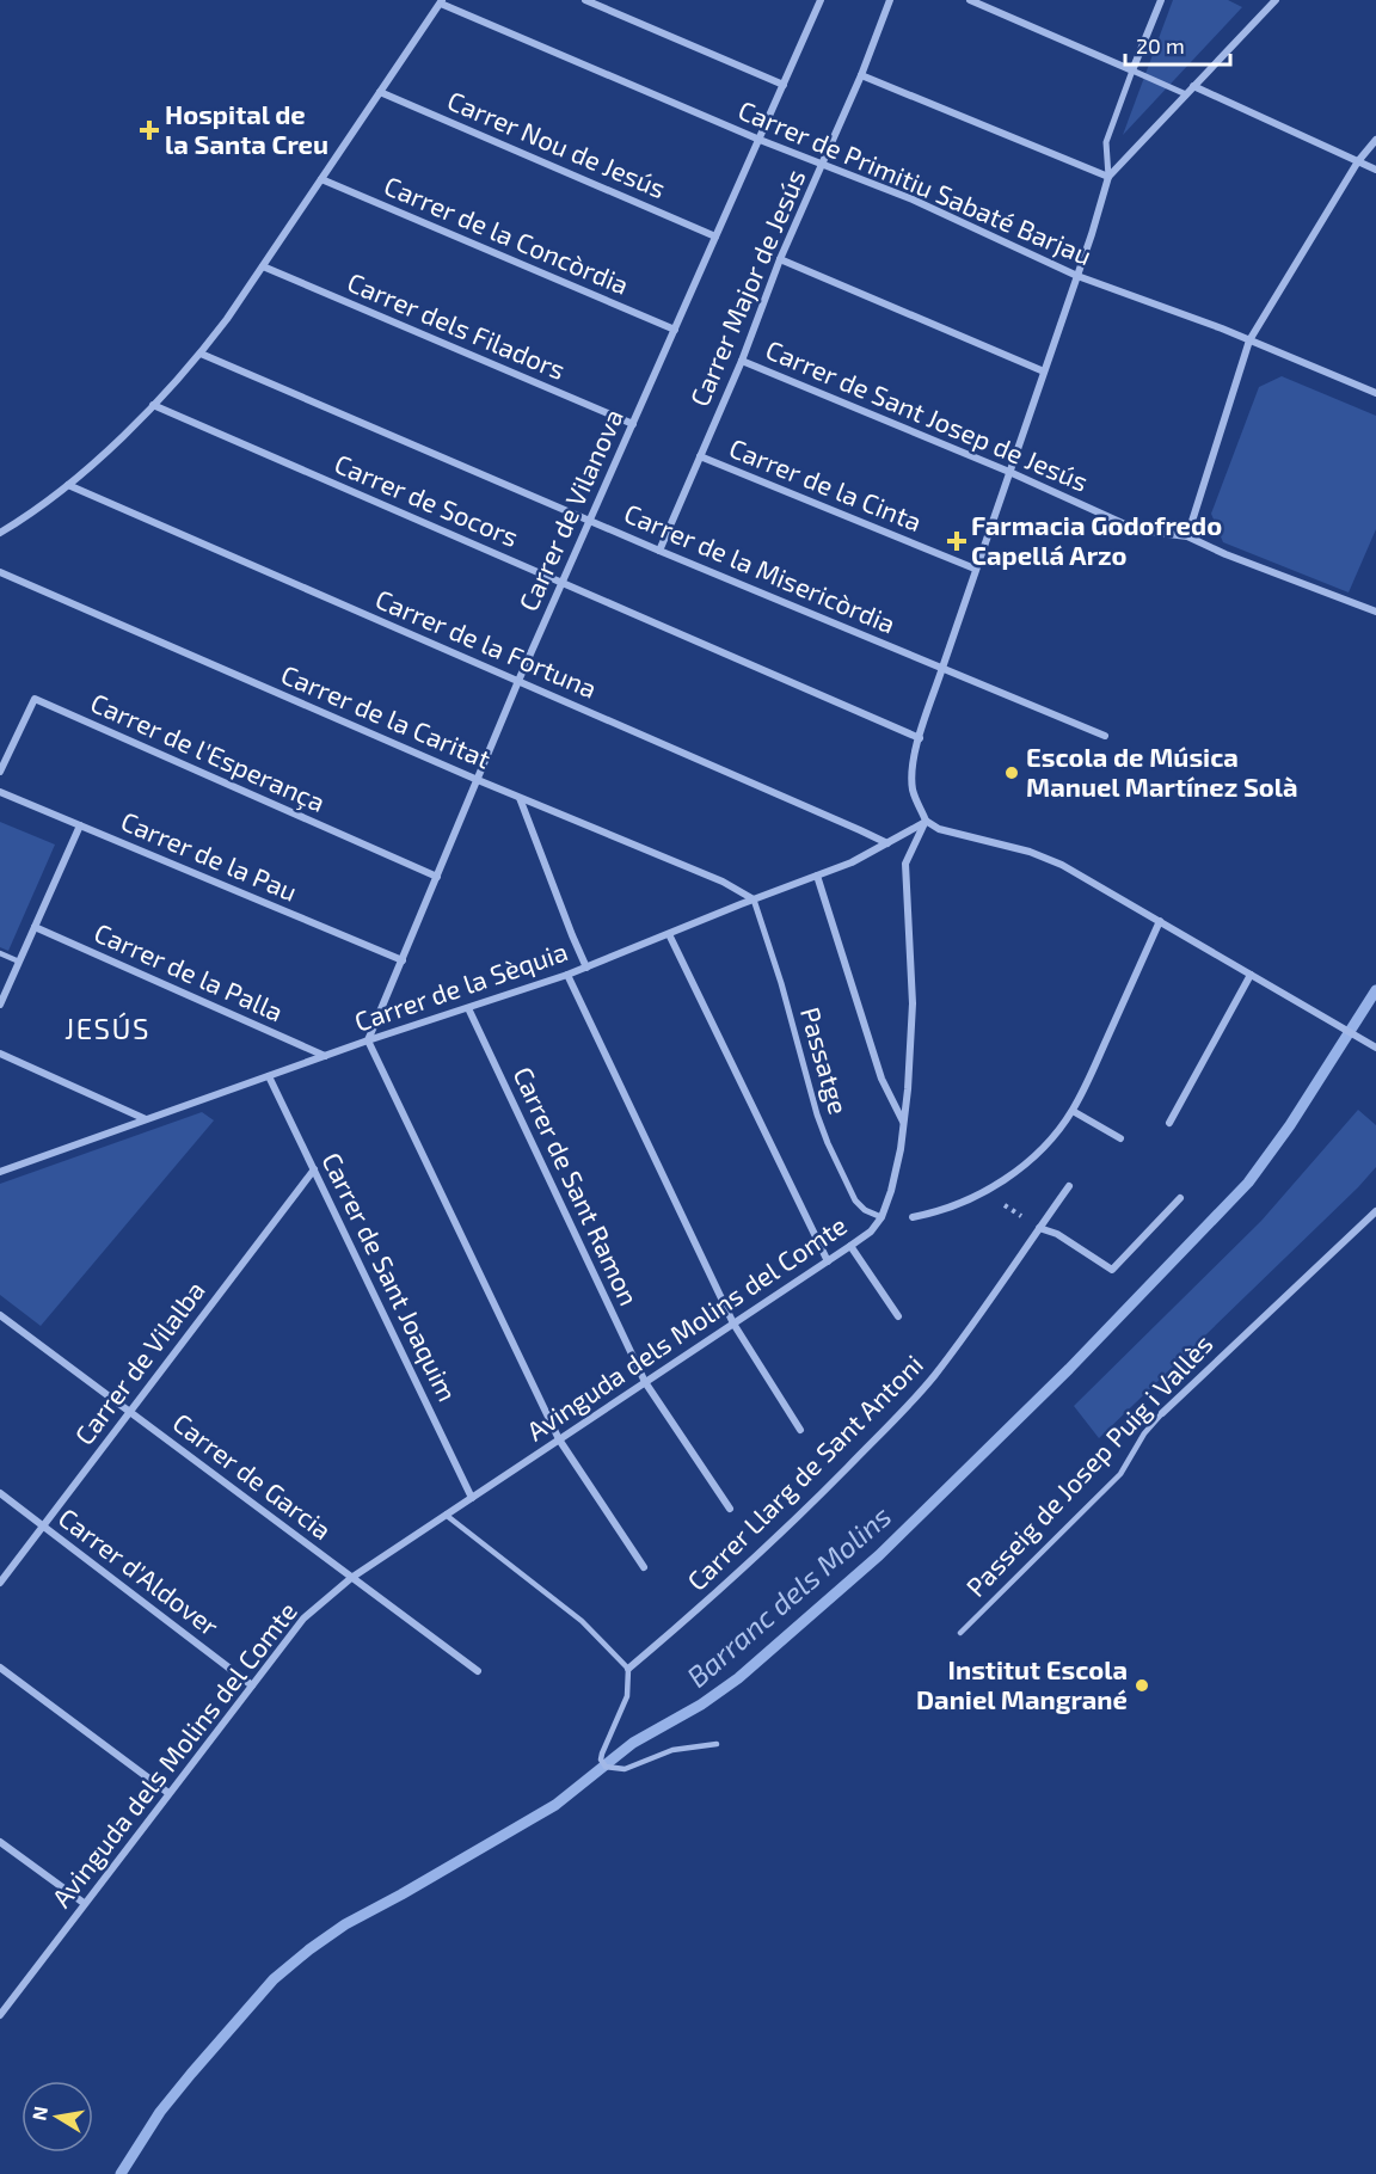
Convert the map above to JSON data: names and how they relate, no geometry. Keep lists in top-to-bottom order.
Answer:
{
  "streets": {
    "street": [
      "Carrer Nou de Jesús",
      "Carrer de Primitiu Sabaté Barjau",
      "Carrer de la Concòrdia",
      "Carrer Major de Jesús",
      "Carrer dels Filadors",
      "Carrer de Sant Josep de Jesús",
      "Carrer de la Cinta",
      "Carrer de Socors",
      "Carrer de Vilanova",
      "Carrer de la Misericòrdia",
      "Carrer de la Fortuna",
      "Carrer de la Caritat",
      "Carrer de l'Esperança",
      "Carrer de la Pau",
      "Carrer de la Palla",
      "Carrer de la Sèquia",
      "Passatge",
      "Carrer de Sant Ramon",
      "Carrer de Sant Joaquim",
      "Avinguda dels Molins del Comte",
      "Carrer de Vilalba",
      "Passeig de Josep Puig i Vallès",
      "Carrer Llarg de Sant Antoni",
      "Carrer de Garcia",
      "Carrer d'Aldover"
    ]
  },
  "crossings": [
    ["Carrer Nou de Jesús", "Carrer de Vilanova"],
    ["Carrer de Primitiu Sabaté Barjau", "Carrer Major de Jesús"],
    ["Carrer de Primitiu Sabaté Barjau", "Carrer de Vilanova"],
    ["Carrer de la Concòrdia", "Carrer de Vilanova"],
    ["Carrer Major de Jesús", "Carrer de Sant Josep de Jesús"],
    ["Carrer Major de Jesús", "Carrer de la Cinta"],
    ["Carrer Major de Jesús", "Carrer de la Misericòrdia"],
    ["Carrer dels Filadors", "Carrer de Vilanova"],
    ["Carrer de Socors", "Carrer de Vilanova"],
    ["Carrer de Vilanova", "Carrer de la Misericòrdia"],
    ["Carrer de Vilanova", "Carrer de la Fortuna"],
    ["Carrer de Vilanova", "Carrer de la Caritat"],
    ["Carrer de Vilanova", "Carrer de l'Esperança"],
    ["Carrer de Vilanova", "Carrer de la Pau"],
    ["Carrer de Vilanova", "Carrer de la Sèquia"],
    ["Carrer de la Fortuna", "Carrer de la Sèquia"],
    ["Carrer de la Caritat", "Carrer de la Sèquia"],
    ["Carrer de la Caritat", "Passatge"],
    ["Carrer de la Palla", "Carrer de la Sèquia"],
    ["Carrer de la Sèquia", "Passatge"],
    ["Carrer de la Sèquia", "Carrer de Sant Ramon"],
    ["Carrer de la Sèquia", "Carrer de Sant Joaquim"],
    ["Carrer de la Sèquia", "Avinguda dels Molins del Comte"],
    ["Passatge", "Avinguda dels Molins del Comte"],
    ["Carrer de Sant Ramon", "Avinguda dels Molins del Comte"],
    ["Carrer de Sant Joaquim", "Avinguda dels Molins del Comte"],
    ["Carrer de Sant Joaquim", "Carrer de Vilalba"],
    ["Avinguda dels Molins del Comte", "Carrer de Garcia"],
    ["Avinguda dels Molins del Comte", "Carrer d'Aldover"],
    ["Carrer de Vilalba", "Carrer de Garcia"],
    ["Carrer de Vilalba", "Carrer d'Aldover"]
  ],
  "districts": ["JESÚS"],
  "water": ["Barranc dels Molins"],
  "places": {
    "health": ["Hospital de la Santa Creu", "Farmacia Godofredo Capellá Arzo"],
    "other": ["Escola de Música Manuel Martínez Solà", "Institut Escola Daniel Mangrané"]
  },
  "scale_bar": "20 m",
  "north": "left"
}
